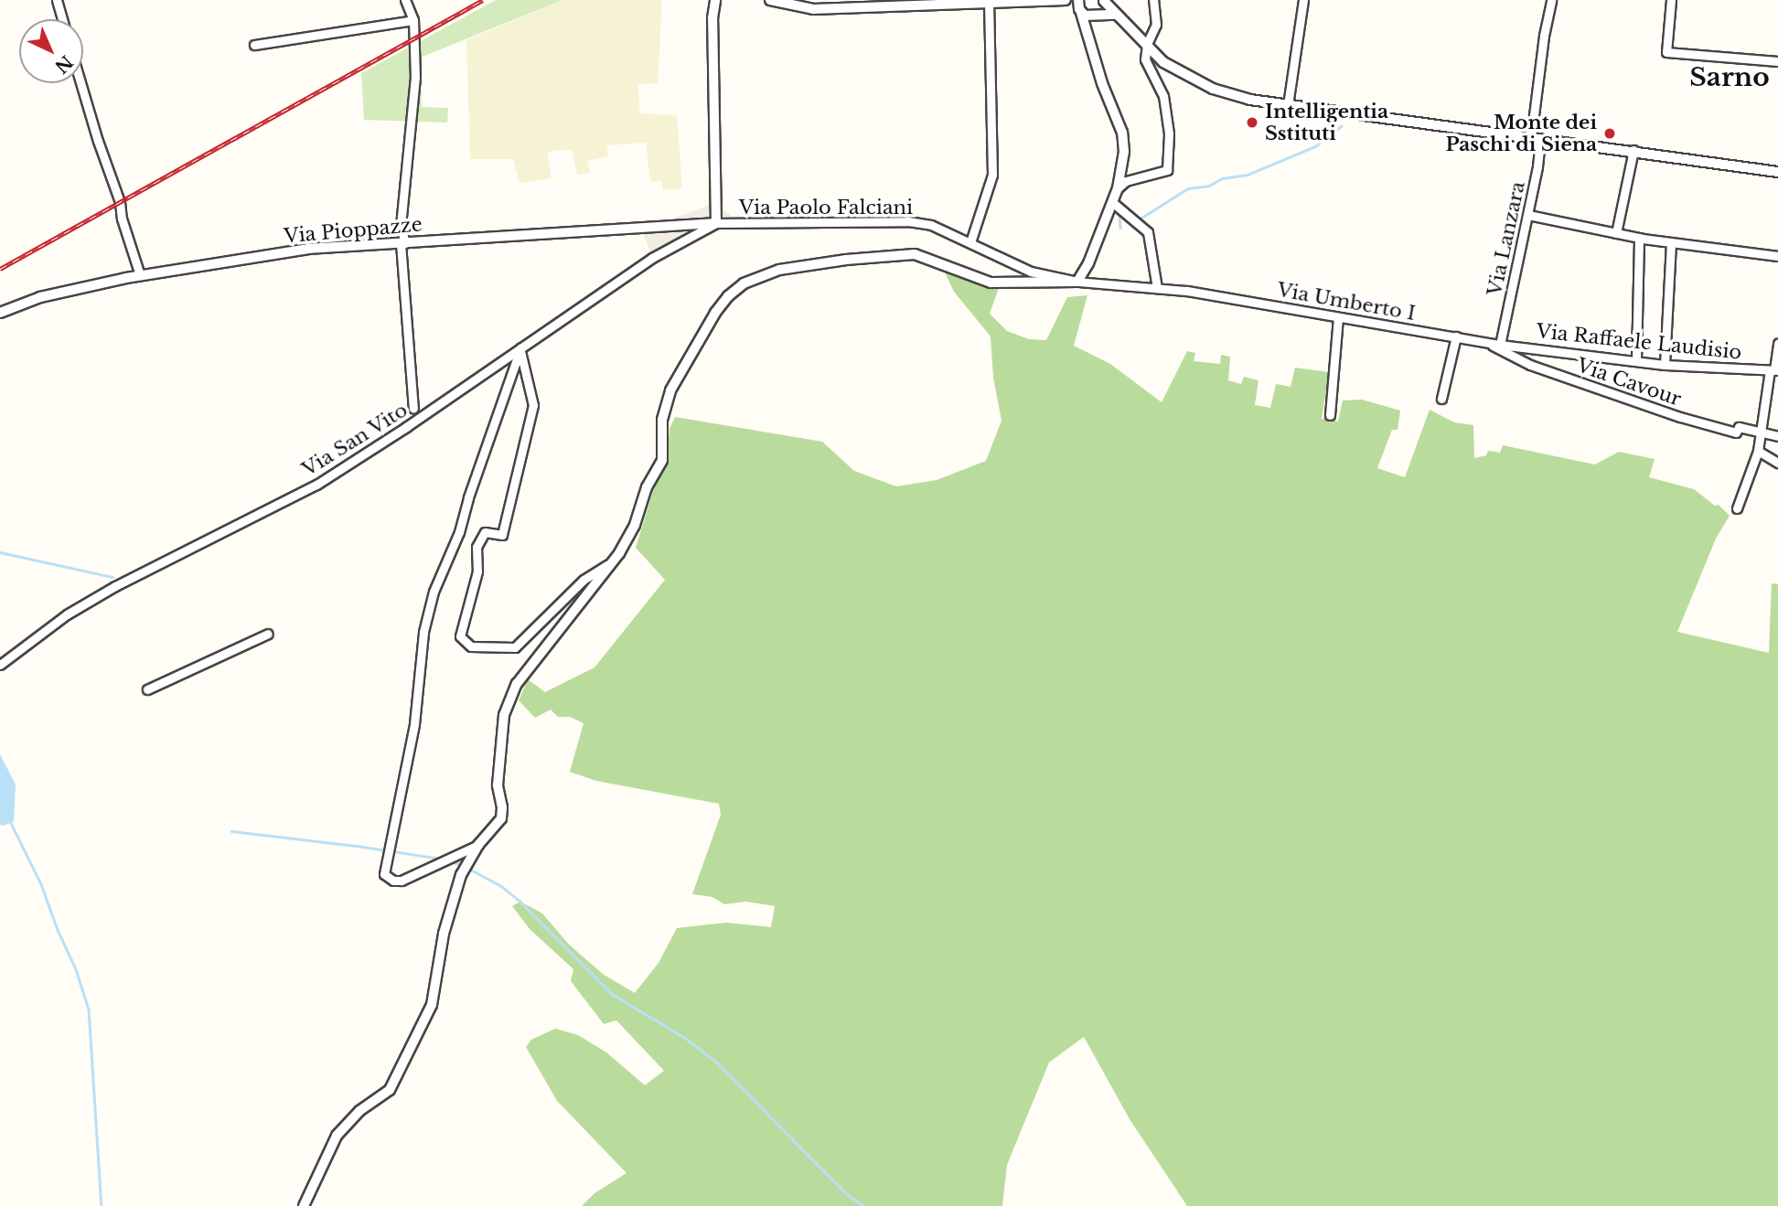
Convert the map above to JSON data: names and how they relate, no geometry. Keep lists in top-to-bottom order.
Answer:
{
  "streets": {
    "street": [
      "Via Paolo Falciani",
      "Via Pioppazze",
      "Via Lanzara",
      "Via Umberto I",
      "Via Raffaele Laudisio",
      "Via Cavour",
      "Via San Vito"
    ]
  },
  "crossings": [
    ["Via Paolo Falciani", "Via Pioppazze"],
    ["Via Paolo Falciani", "Via Umberto I"],
    ["Via Paolo Falciani", "Via San Vito"],
    ["Via Pioppazze", "Via San Vito"],
    ["Via Lanzara", "Via Umberto I"],
    ["Via Lanzara", "Via Raffaele Laudisio"],
    ["Via Umberto I", "Via Raffaele Laudisio"],
    ["Via Umberto I", "Via Cavour"]
  ],
  "districts": ["Sarno"],
  "places": ["Intelligentia Sstituti", "Monte dei Paschi di Siena"],
  "north": "bottom right"
}
